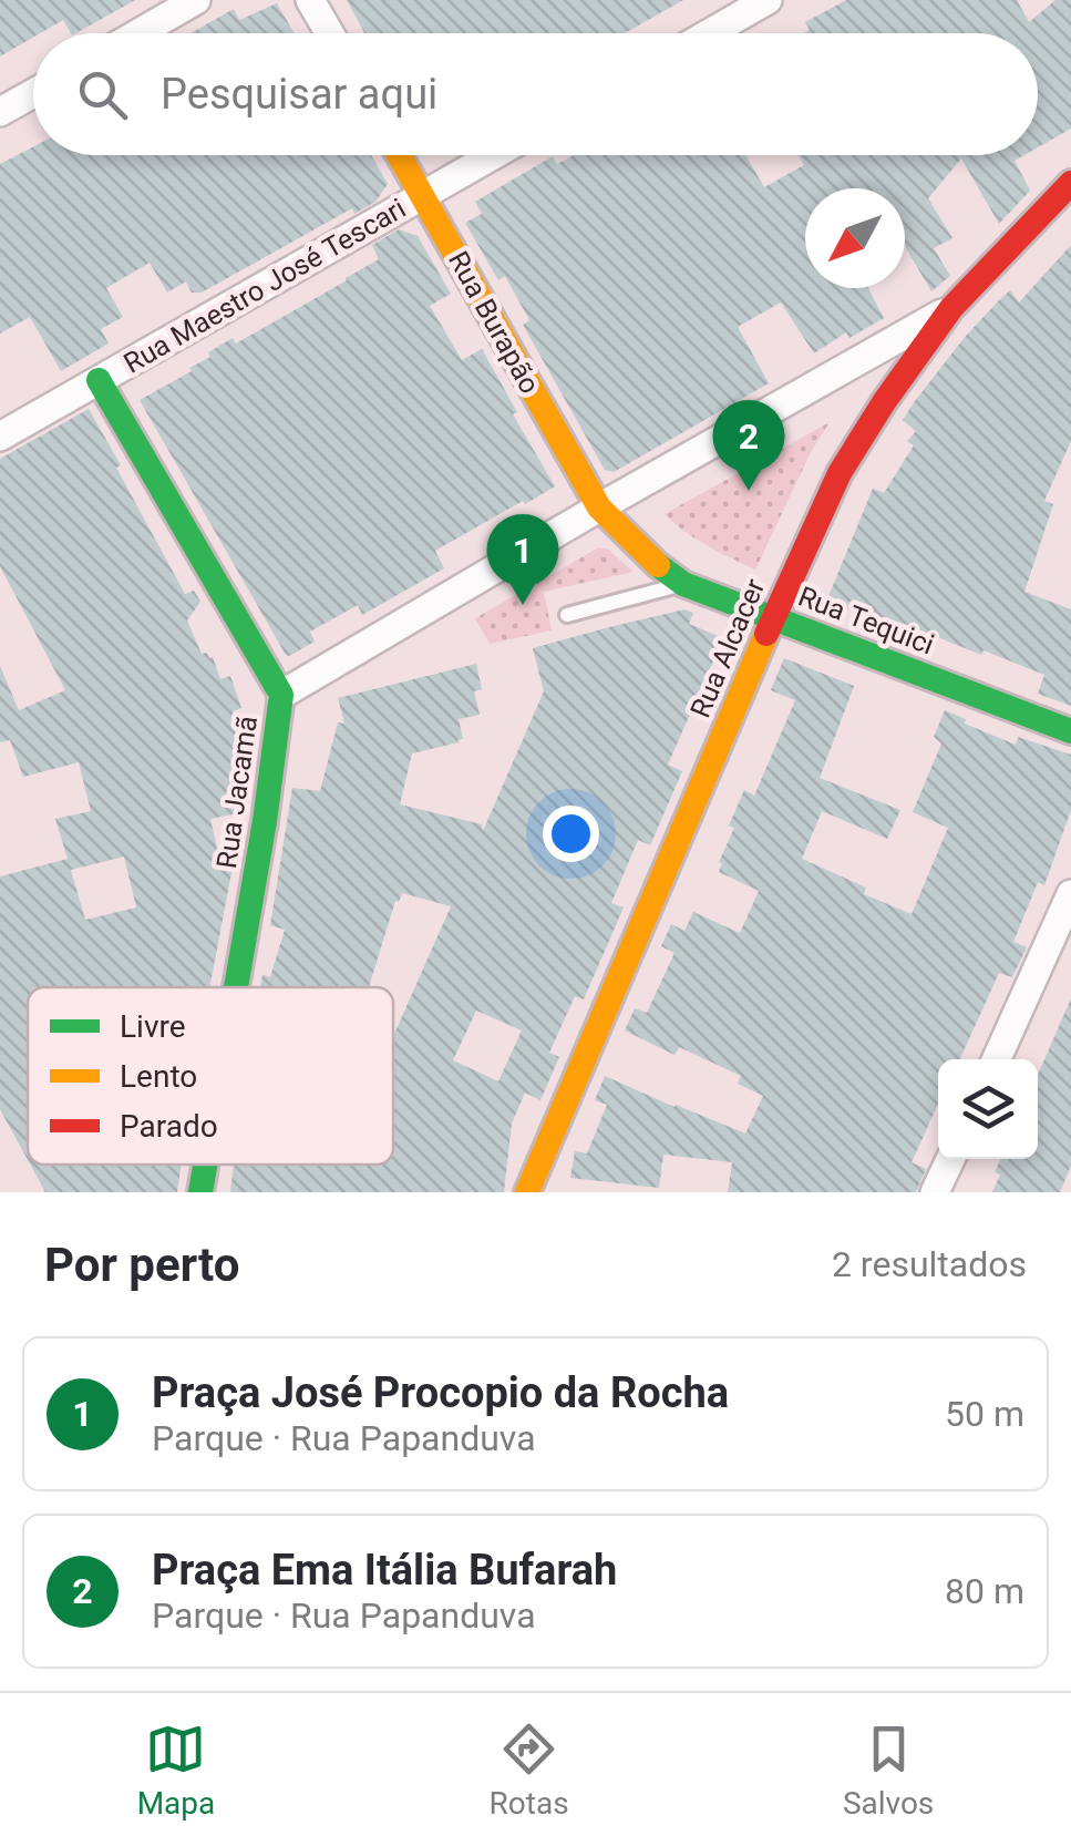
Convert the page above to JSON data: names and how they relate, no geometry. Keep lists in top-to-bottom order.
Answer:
{
  "streets": {
    "street": [
      "Rua Maestro José Tescari",
      "Rua Burapão",
      "Rua Tequici",
      "Rua Alcacer",
      "Rua Jacamã"
    ]
  },
  "crossings": [
    ["Rua Maestro José Tescari", "Rua Burapão"],
    ["Rua Maestro José Tescari", "Rua Jacamã"],
    ["Rua Burapão", "Rua Tequici"],
    ["Rua Tequici", "Rua Alcacer"]
  ],
  "legend": ["Livre", "Lento", "Parado"],
  "north": "bottom left",
  "page": {
    "search": "Pesquisar aqui",
    "pins": ["2", "1"],
    "heading": ["Por perto", "2 resultados"],
    "list": [
      {
        "mark": "1",
        "name": "Praça José Procopio da Rocha",
        "note": "Parque · Rua Papanduva",
        "value": "50 m"
      },
      {
        "mark": "2",
        "name": "Praça Ema Itália Bufarah",
        "note": "Parque · Rua Papanduva",
        "value": "80 m"
      }
    ],
    "nav": ["Mapa", "Rotas", "Salvos"]
  }
}
